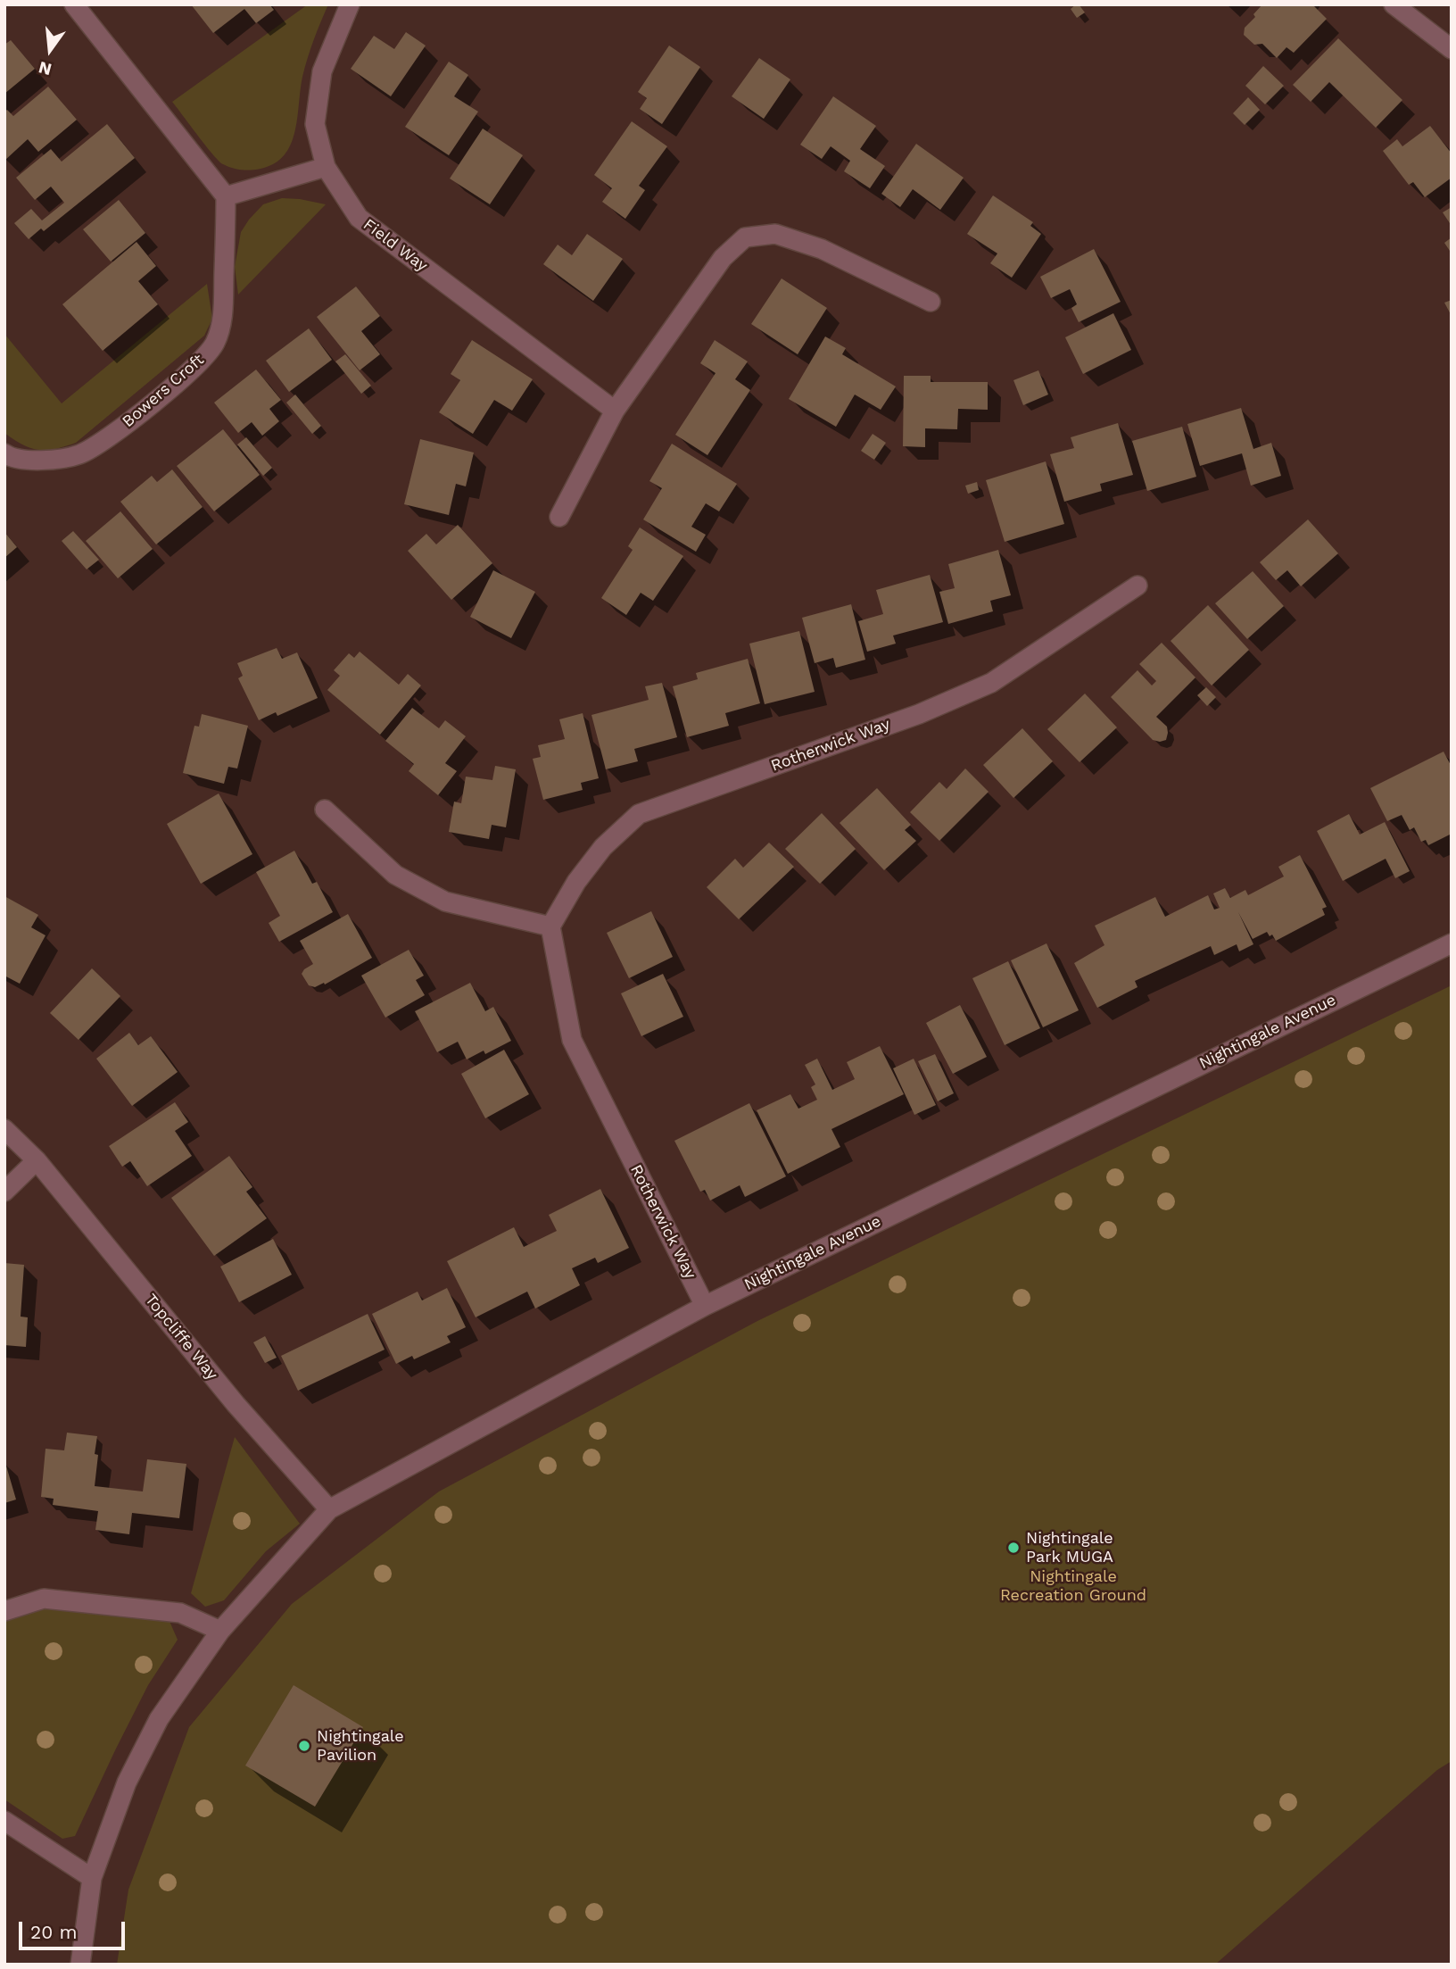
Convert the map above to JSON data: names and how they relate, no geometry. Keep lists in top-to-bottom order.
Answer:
{
  "streets": {
    "street": [
      "Field Way",
      "Bowers Croft",
      "Rotherwick Way",
      "Nightingale Avenue",
      "Topcliffe Way"
    ]
  },
  "crossings": [
    ["Rotherwick Way", "Nightingale Avenue"],
    ["Nightingale Avenue", "Topcliffe Way"]
  ],
  "parks": ["Nightingale Recreation Ground"],
  "places": ["Nightingale Park MUGA", "Nightingale Pavilion"],
  "scale_bar": "20 m",
  "north": "bottom"
}
